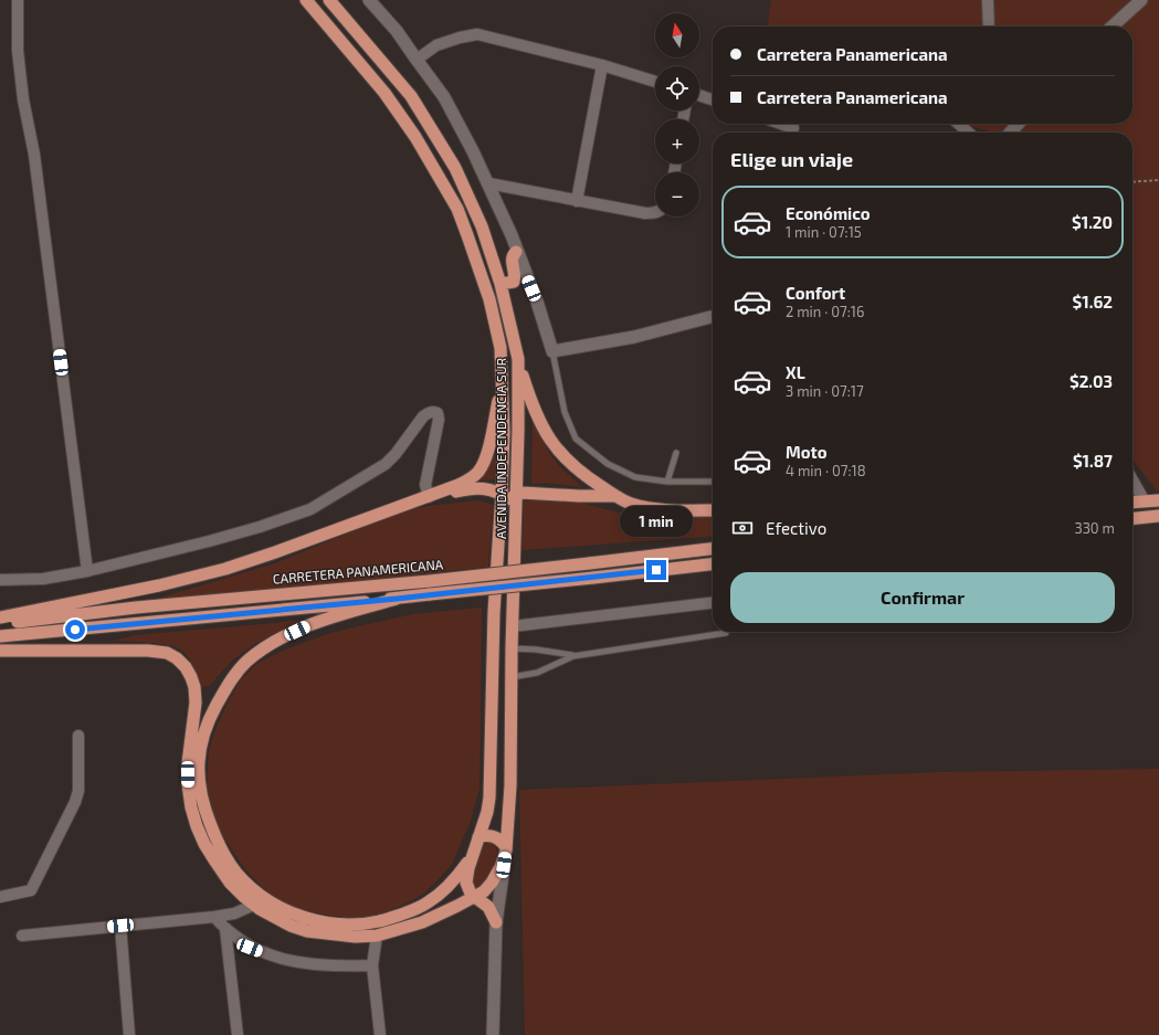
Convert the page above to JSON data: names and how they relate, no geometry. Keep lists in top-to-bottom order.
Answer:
{
  "streets": {
    "highway": ["AVENIDA INDEPENDENCIA SUR", "CARRETERA PANAMERICANA"]
  },
  "north": "top",
  "page": {
    "map_buttons": ["+", "−"],
    "banner": ["Carretera Panamericana", "Carretera Panamericana"],
    "heading": "Elige un viaje",
    "list": [
      {
        "name": "Económico",
        "note": "1 min · 07:15",
        "value": "$1.20"
      },
      {
        "name": "Confort",
        "note": "2 min · 07:16",
        "value": "$1.62"
      },
      {
        "name": "XL",
        "note": "3 min · 07:17",
        "value": "$2.03"
      },
      {
        "name": "Moto",
        "note": "4 min · 07:18",
        "value": "$1.87"
      }
    ],
    "pay": ["Efectivo", "330 m"],
    "bubble": "1 min",
    "buttons": "Confirmar"
  }
}
